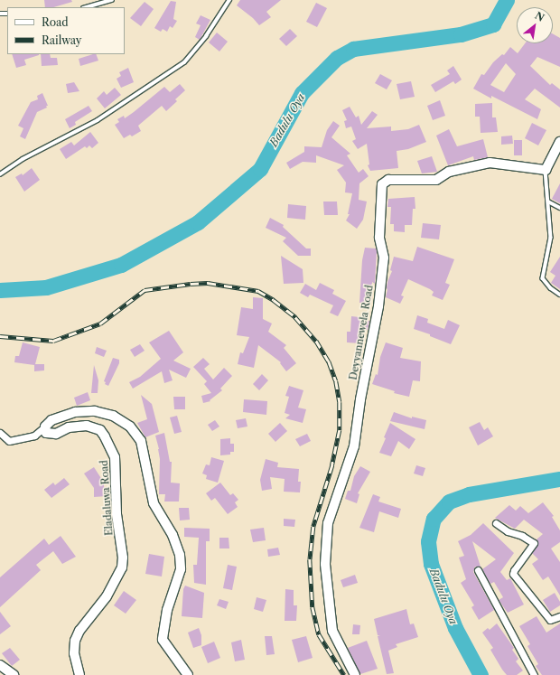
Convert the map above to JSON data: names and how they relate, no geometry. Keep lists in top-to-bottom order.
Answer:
{
  "streets": {
    "street": ["Deyyannewela Road", "Eladaluwa Road"]
  },
  "water": ["Badulu Oya"],
  "legend": ["Road", "Railway"],
  "north": "top right"
}
